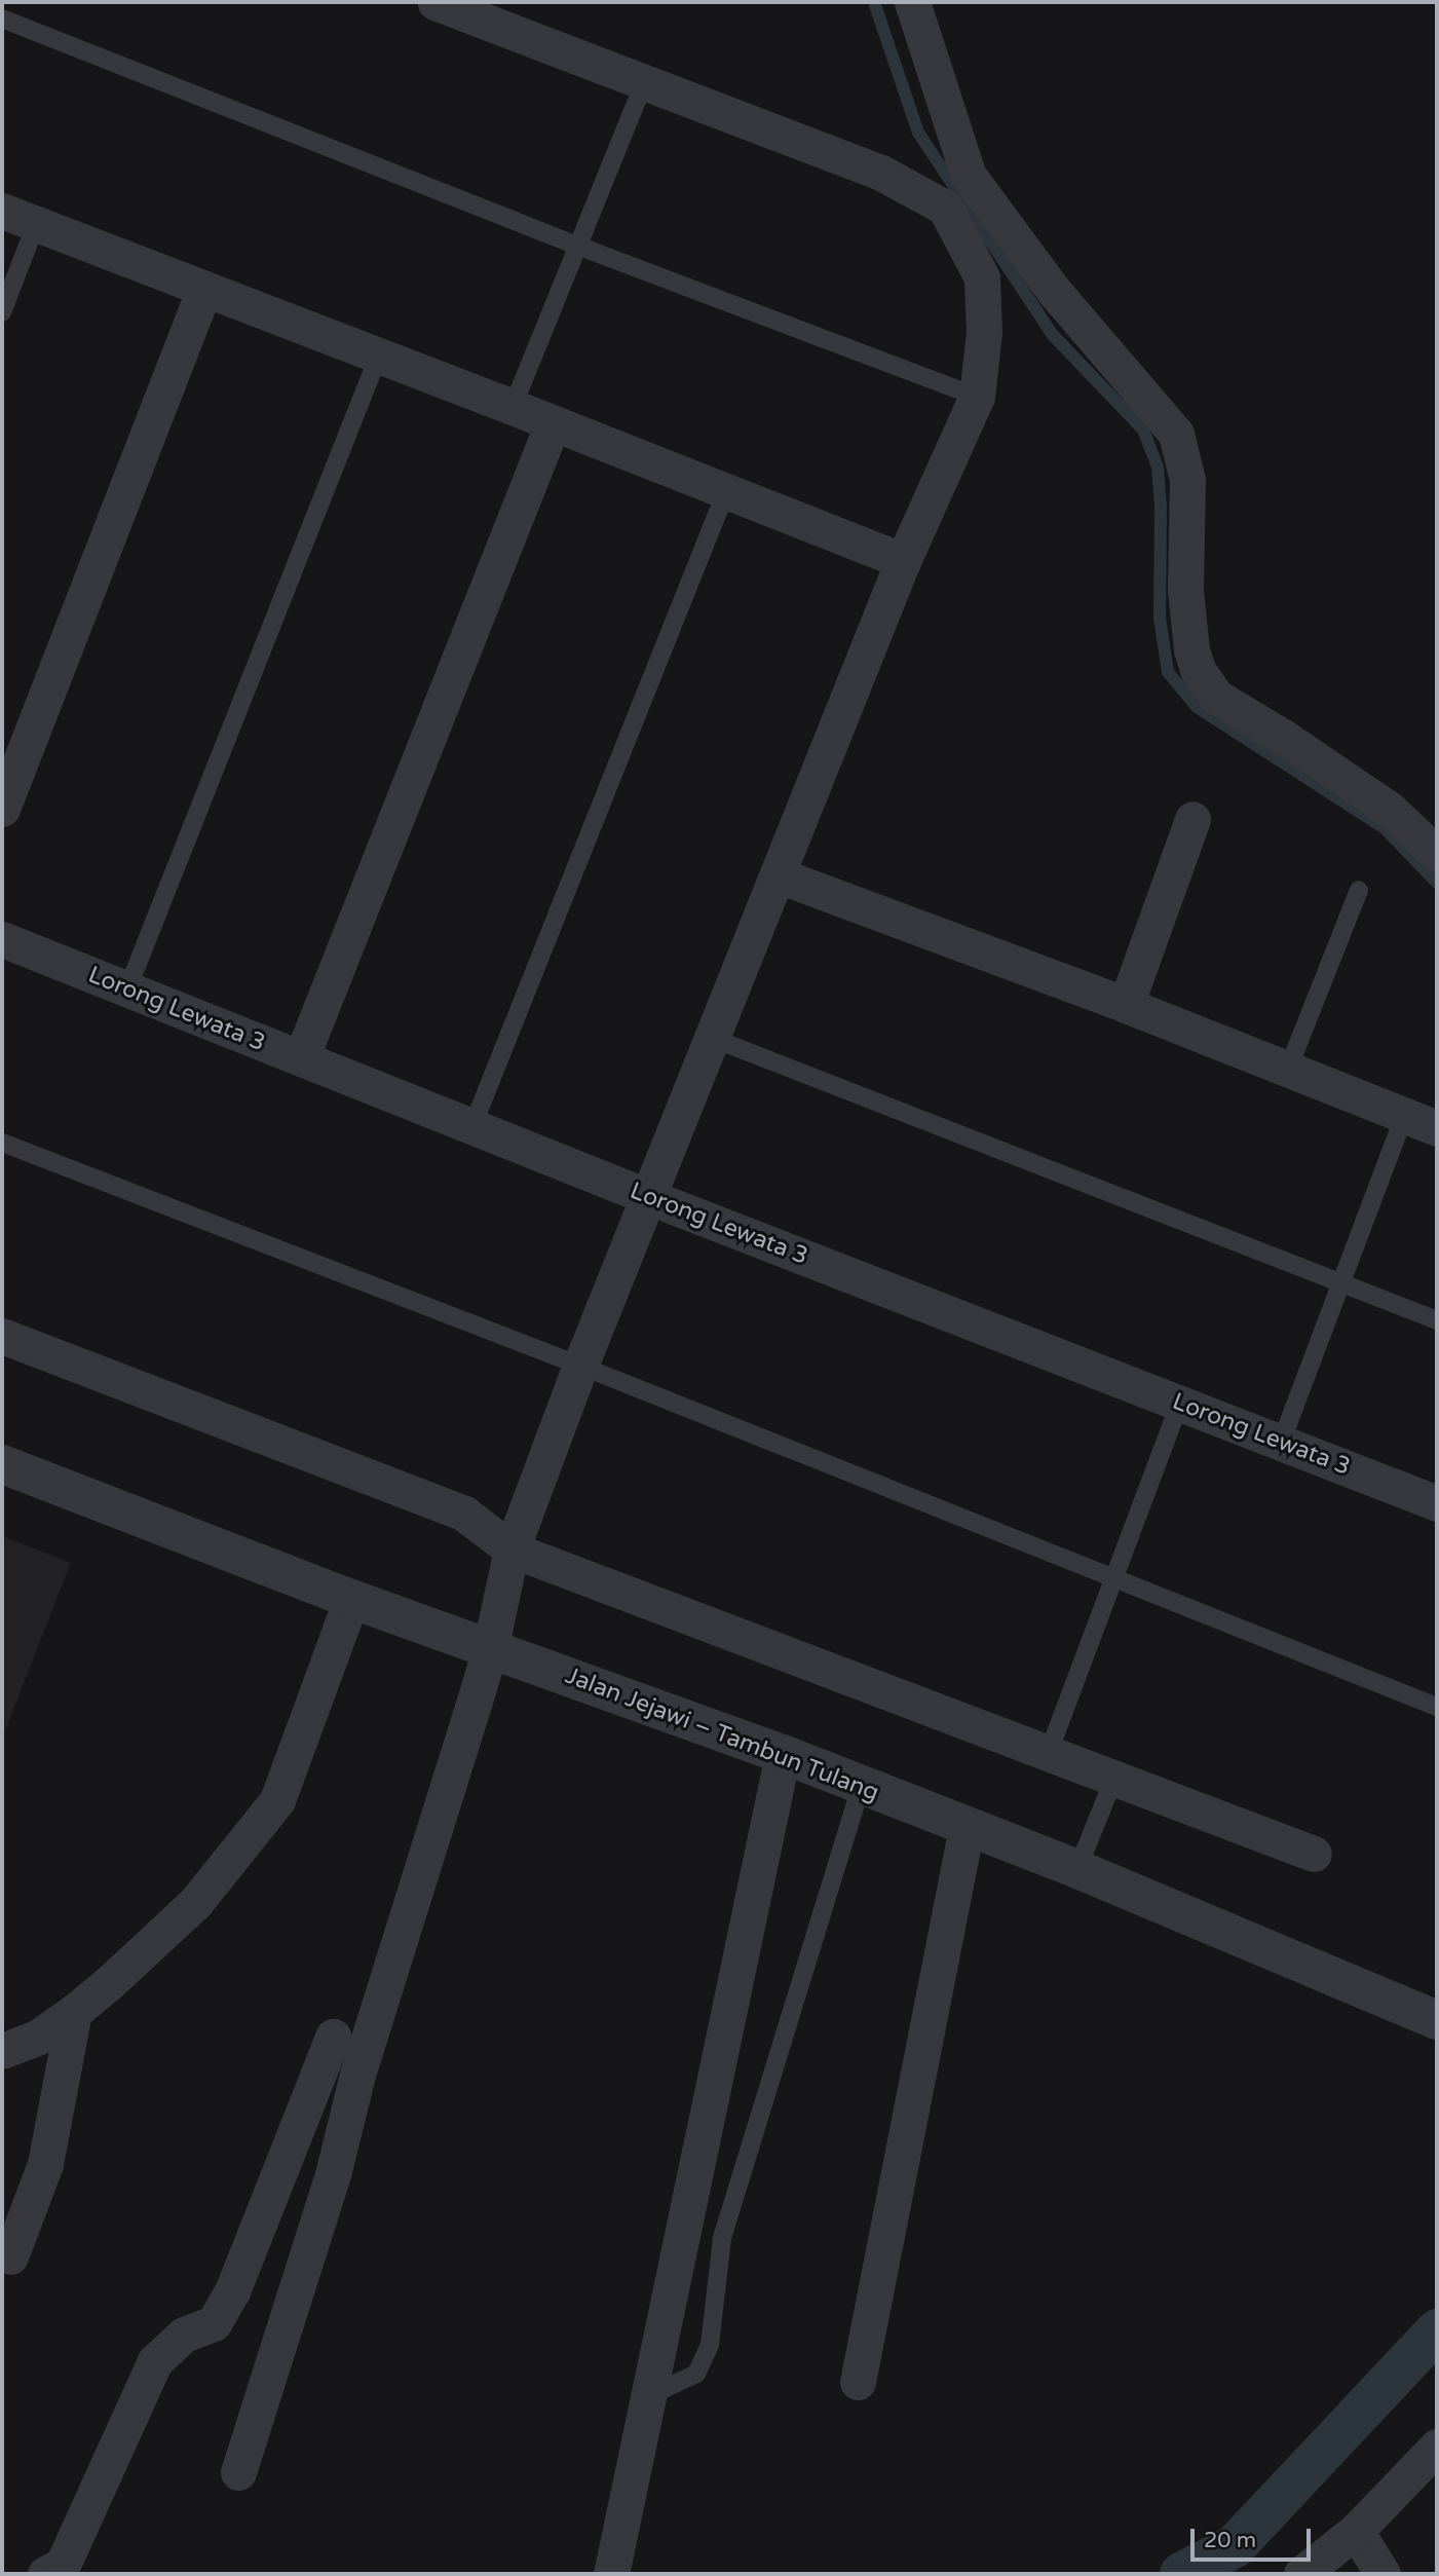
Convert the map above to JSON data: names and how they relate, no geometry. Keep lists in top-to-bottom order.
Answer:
{
  "streets": {
    "street": ["Lorong Lewata 3", "Jalan Jejawi – Tambun Tulang"]
  },
  "scale_bar": "20 m"
}
